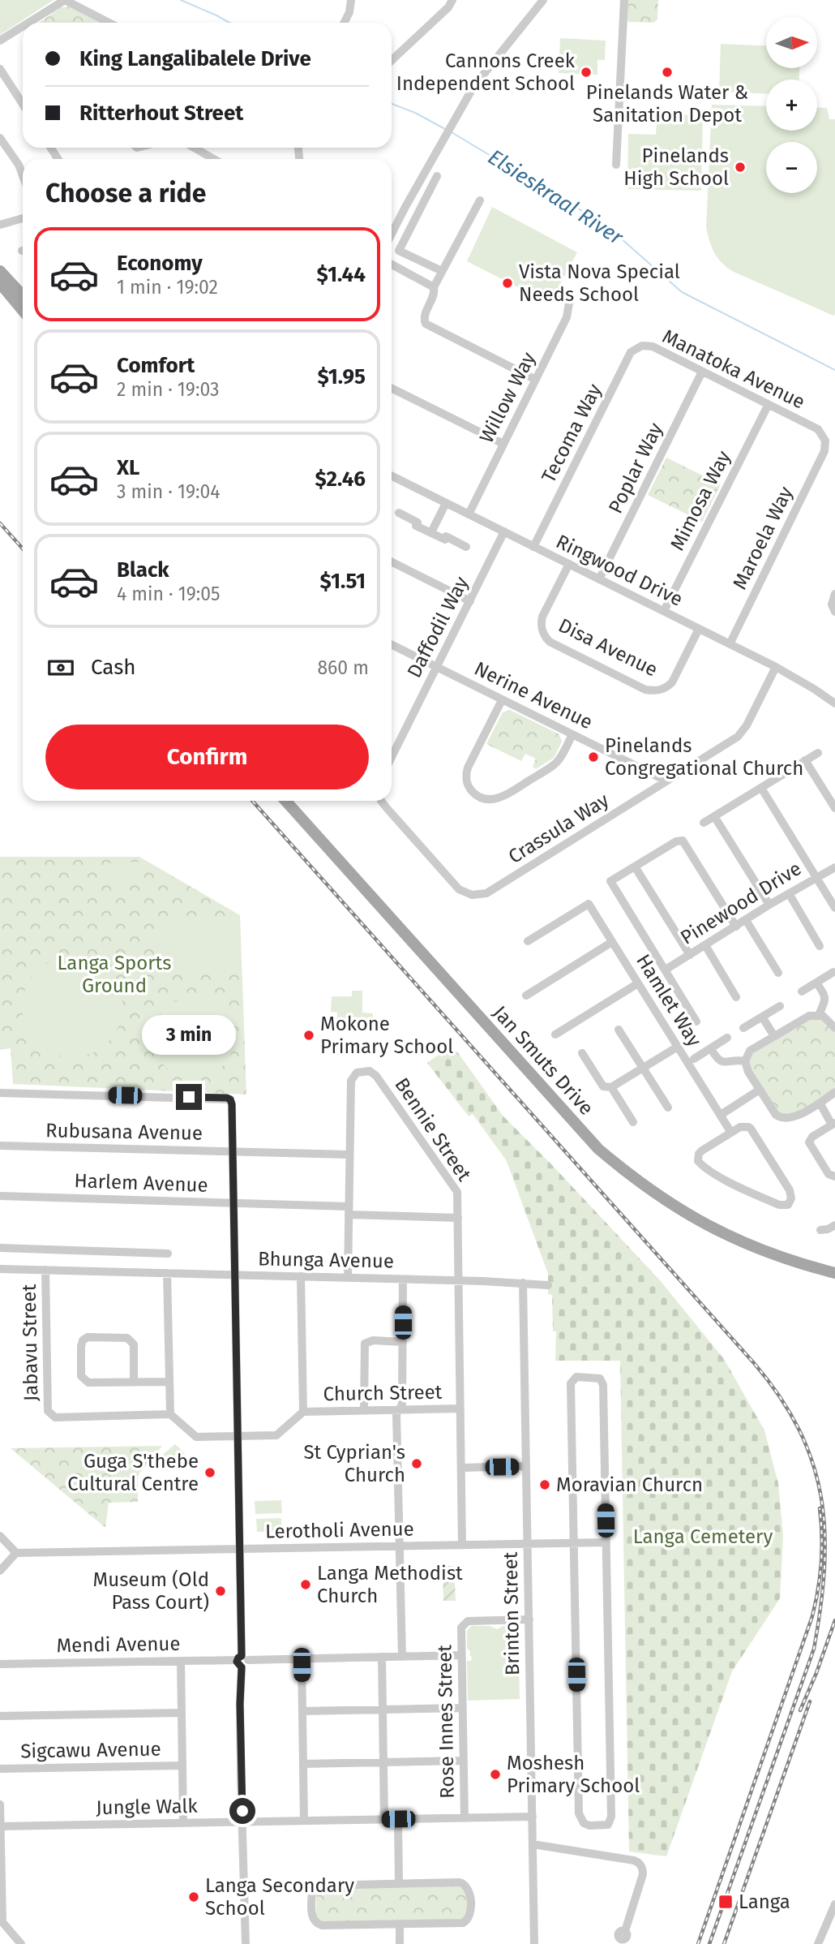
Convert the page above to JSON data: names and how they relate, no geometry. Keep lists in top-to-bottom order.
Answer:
{
  "streets": {
    "main road": ["Jan Smuts Drive"],
    "street": [
      "Manatoka Avenue",
      "Willow Way",
      "Tecoma Way",
      "Poplar Way",
      "Mimosa Way",
      "Maroela Way",
      "Ringwood Drive",
      "Daffodil Way",
      "Disa Avenue",
      "Nerine Avenue",
      "Crassula Way",
      "Pinewood Drive",
      "Hamlet Way",
      "Bennie Street",
      "Rubusana Avenue",
      "Harlem Avenue",
      "Bhunga Avenue",
      "Jabavu Street",
      "Church Street",
      "Lerotholi Avenue",
      "Brinton Street",
      "Mendi Avenue",
      "Rose Innes Street",
      "Sigcawu Avenue",
      "Jungle Walk"
    ]
  },
  "crossings": [
    ["Manatoka Avenue", "Tecoma Way"],
    ["Manatoka Avenue", "Poplar Way"],
    ["Manatoka Avenue", "Mimosa Way"],
    ["Manatoka Avenue", "Maroela Way"],
    ["Willow Way", "Ringwood Drive"],
    ["Tecoma Way", "Ringwood Drive"],
    ["Poplar Way", "Ringwood Drive"],
    ["Mimosa Way", "Ringwood Drive"],
    ["Maroela Way", "Ringwood Drive"],
    ["Ringwood Drive", "Daffodil Way"],
    ["Ringwood Drive", "Disa Avenue"],
    ["Ringwood Drive", "Crassula Way"],
    ["Daffodil Way", "Nerine Avenue"],
    ["Nerine Avenue", "Crassula Way"],
    ["Bennie Street", "Rubusana Avenue"],
    ["Bennie Street", "Harlem Avenue"],
    ["Bennie Street", "Bhunga Avenue"],
    ["Bennie Street", "Church Street"],
    ["Bennie Street", "Lerotholi Avenue"],
    ["Bhunga Avenue", "Jabavu Street"],
    ["Bhunga Avenue", "Brinton Street"],
    ["Jabavu Street", "Church Street"],
    ["Lerotholi Avenue", "Brinton Street"],
    ["Brinton Street", "Rose Innes Street"],
    ["Brinton Street", "Jungle Walk"],
    ["Mendi Avenue", "Rose Innes Street"],
    ["Rose Innes Street", "Jungle Walk"]
  ],
  "water": ["Elsieskraal River"],
  "parks": ["Langa Sports Ground", "Langa Cemetery"],
  "places": {
    "other": [
      "Cannons Creek Independent School",
      "Pinelands Water & Sanitation Depot",
      "Pinelands High School",
      "Vista Nova Special Needs School",
      "Pinelands Congregational Church",
      "Mokone Primary School",
      "St Cyprian's Church",
      "Guga S'thebe Cultural Centre",
      "Moravian Churcn",
      "Langa Methodist Church",
      "Museum (Old Pass Court)",
      "Moshesh Primary School",
      "Langa Secondary School"
    ],
    "transit": ["Langa"]
  },
  "north": "right",
  "page": {
    "map_buttons": ["+", "−"],
    "banner": ["King Langalibalele Drive", "Ritterhout Street"],
    "heading": "Choose a ride",
    "list": [
      {
        "name": "Economy",
        "note": "1 min · 19:02",
        "value": "$1.44"
      },
      {
        "name": "Comfort",
        "note": "2 min · 19:03",
        "value": "$1.95"
      },
      {
        "name": "XL",
        "note": "3 min · 19:04",
        "value": "$2.46"
      },
      {
        "name": "Black",
        "note": "4 min · 19:05",
        "value": "$1.51"
      }
    ],
    "pay": ["Cash", "860 m"],
    "buttons": "Confirm",
    "bubble": "3 min"
  }
}
